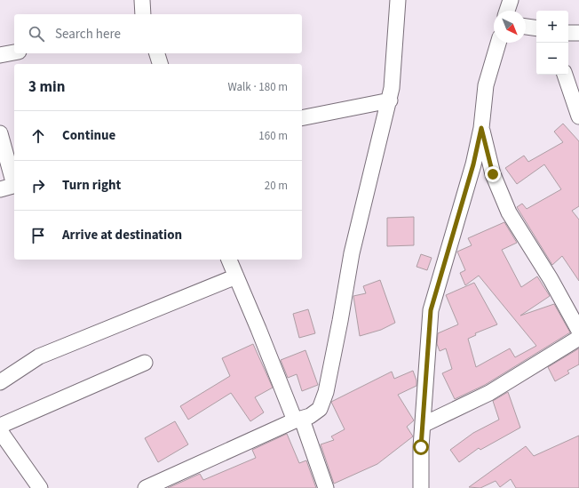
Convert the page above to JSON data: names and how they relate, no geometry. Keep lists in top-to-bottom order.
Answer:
{
  "north": "bottom right",
  "page": {
    "map_buttons": ["+", "−"],
    "search": "Search here",
    "heading": ["3 min", "Walk · 180 m"],
    "list": [
      ["Continue", "160 m"],
      ["Turn right", "20 m"],
      "Arrive at destination"
    ]
  }
}
